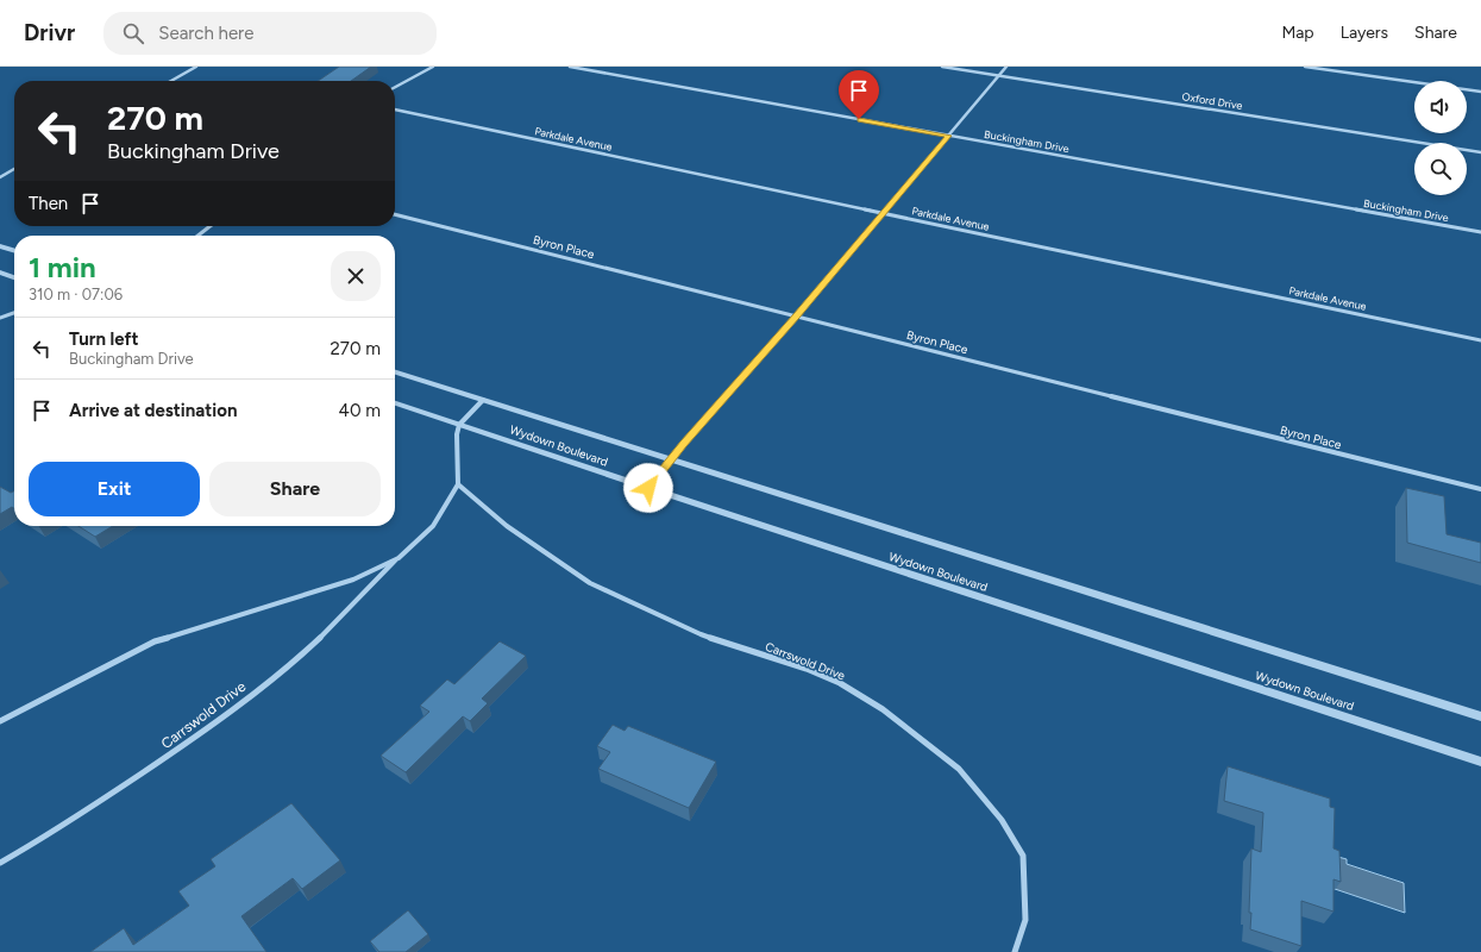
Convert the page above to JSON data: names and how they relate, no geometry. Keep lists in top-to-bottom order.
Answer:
{
  "streets": {
    "street": [
      "Oxford Drive",
      "Parkdale Avenue",
      "Buckingham Drive",
      "Byron Place",
      "Wydown Boulevard",
      "Carrswold Drive"
    ]
  },
  "crossings": [
    ["Wydown Boulevard", "Carrswold Drive"]
  ],
  "page": {
    "header": "Drivr",
    "search": "Search here",
    "nav": ["Map", "Layers", "Share"],
    "turn": ["270 m", "Buckingham Drive"],
    "then": "Then",
    "heading": ["1 min", "310 m · 07:06"],
    "list": [
      {
        "name": "Turn left",
        "note": "Buckingham Drive",
        "value": "270 m"
      },
      {
        "name": "Arrive at destination",
        "value": "40 m"
      }
    ],
    "buttons": ["Exit", "Share"]
  }
}
